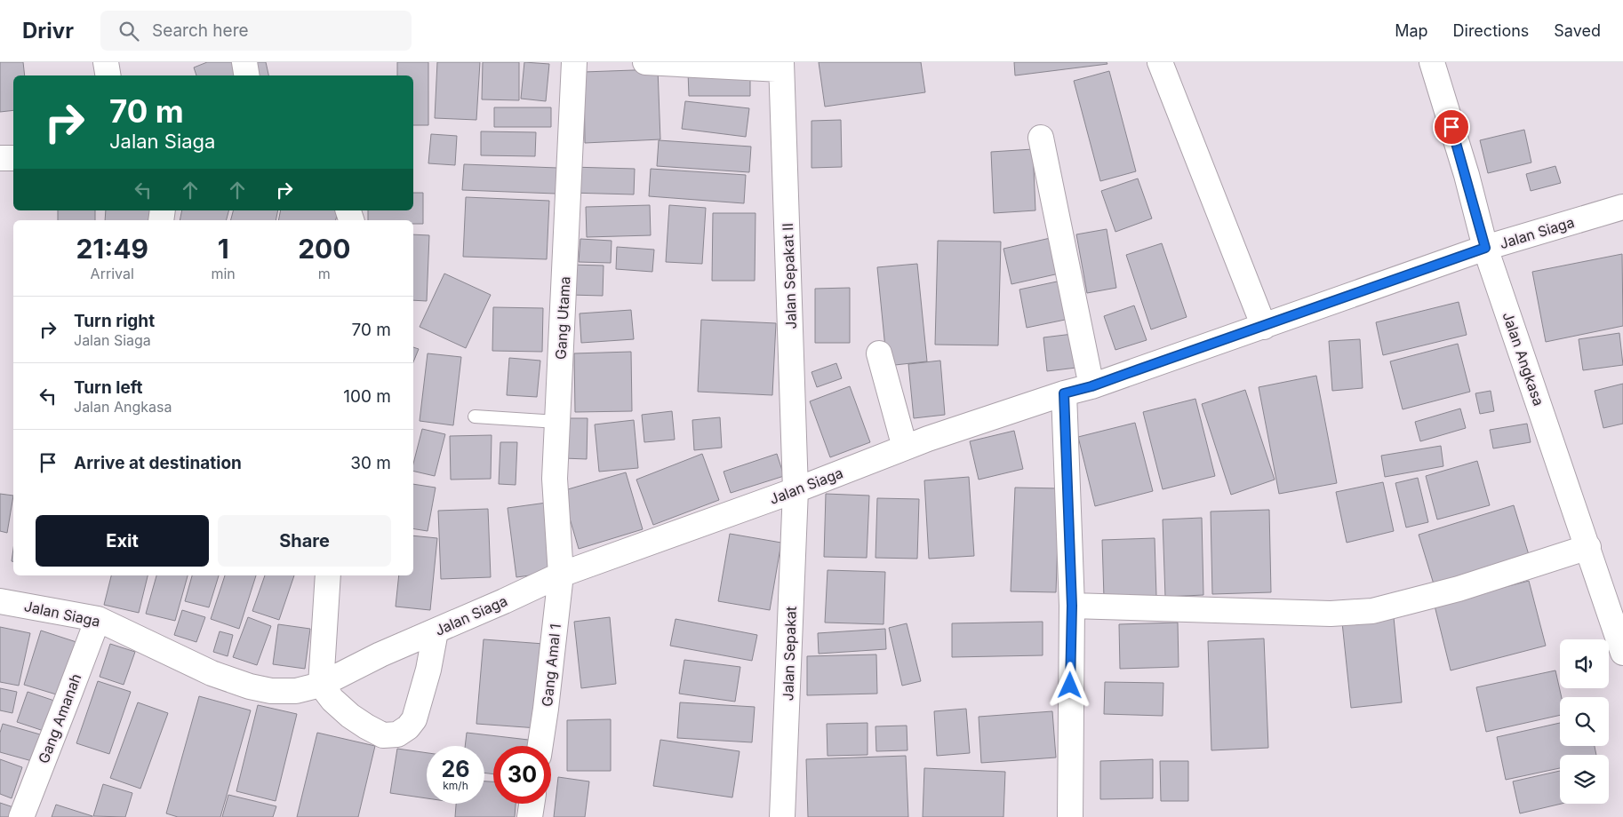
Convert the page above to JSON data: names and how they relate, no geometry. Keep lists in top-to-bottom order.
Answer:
{
  "streets": {
    "street": [
      "Jalan Siaga",
      "Jalan Sepakat II",
      "Gang Utama",
      "Jalan Angkasa",
      "Jalan Sepakat",
      "Gang Amal 1",
      "Gang Amanah"
    ]
  },
  "crossings": [
    ["Jalan Siaga", "Jalan Sepakat II"],
    ["Jalan Siaga", "Gang Utama"],
    ["Jalan Siaga", "Jalan Angkasa"],
    ["Jalan Siaga", "Jalan Sepakat"],
    ["Jalan Siaga", "Gang Amal 1"],
    ["Jalan Siaga", "Gang Amanah"],
    ["Jalan Sepakat II", "Jalan Sepakat"],
    ["Gang Utama", "Gang Amal 1"]
  ],
  "page": {
    "header": "Drivr",
    "search": "Search here",
    "nav": ["Map", "Directions", "Saved"],
    "turn": ["70 m", "Jalan Siaga"],
    "eta": [
      "21:49",
      "Arrival",
      "1",
      "min",
      "200",
      "m"
    ],
    "list": [
      {
        "name": "Turn right",
        "note": "Jalan Siaga",
        "value": "70 m"
      },
      {
        "name": "Turn left",
        "note": "Jalan Angkasa",
        "value": "100 m"
      },
      {
        "name": "Arrive at destination",
        "value": "30 m"
      }
    ],
    "buttons": ["Exit", "Share"],
    "speed": "26 km/h",
    "limit": "30"
  }
}
